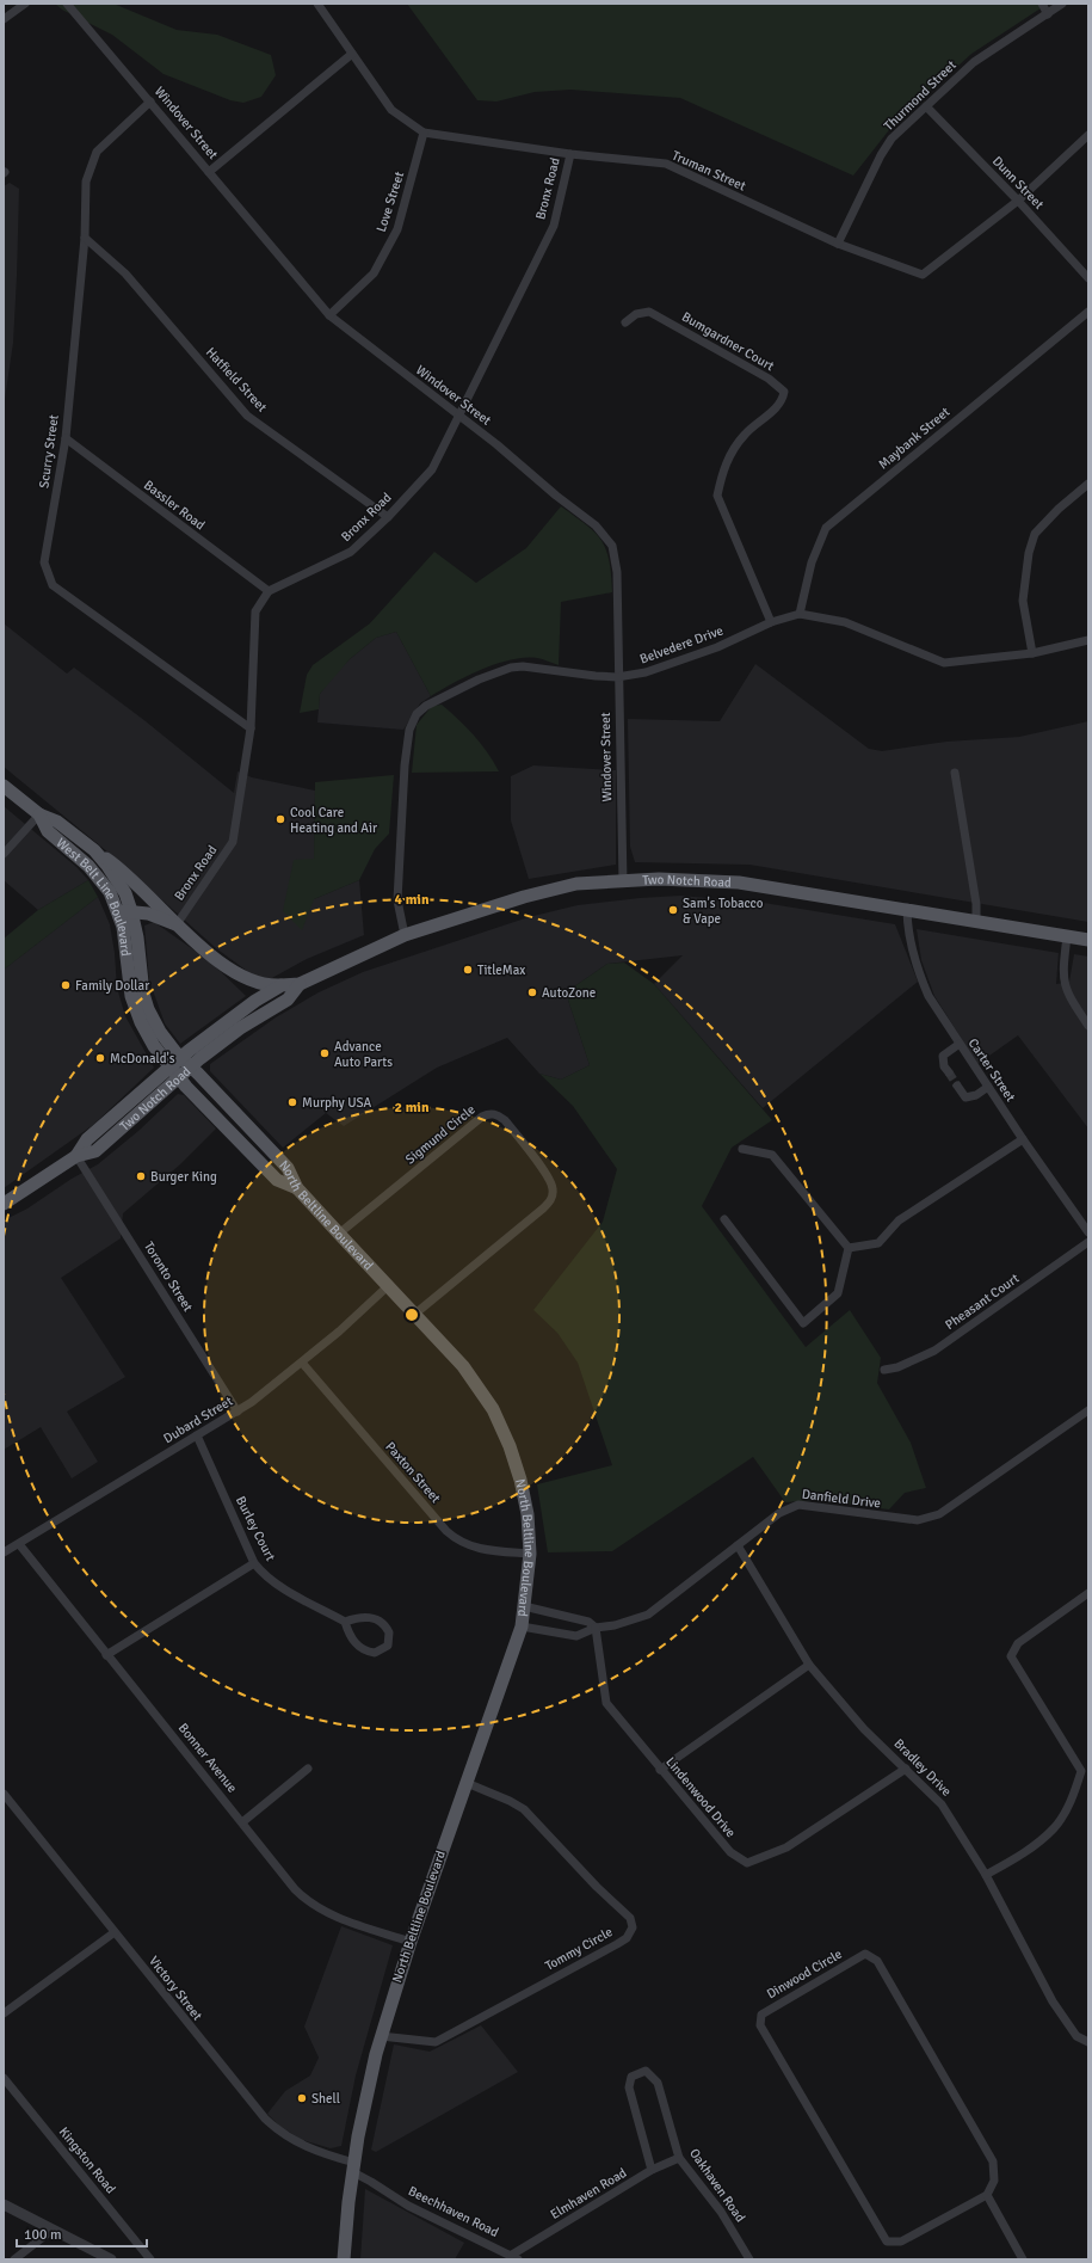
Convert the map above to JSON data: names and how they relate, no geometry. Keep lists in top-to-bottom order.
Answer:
{
  "streets": {
    "main road": ["Two Notch Road", "West Belt Line Boulevard", "North Beltline Boulevard"],
    "street": [
      "Thurmond Street",
      "Windover Street",
      "Truman Street",
      "Dunn Street",
      "Bronx Road",
      "Love Street",
      "Bumgardner Court",
      "Hatfield Street",
      "Maybank Street",
      "Scurry Street",
      "Bassler Road",
      "Belvedere Drive",
      "Carter Street",
      "Sigmund Circle",
      "Toronto Street",
      "Pheasant Court",
      "Dubard Street",
      "Paxton Street",
      "Danfield Drive",
      "Burley Court",
      "Bonner Avenue",
      "Bradley Drive",
      "Lindenwood Drive",
      "Tommy Circle",
      "Dinwood Circle",
      "Victory Street",
      "Kingston Road",
      "Oakhaven Road",
      "Elmhaven Road",
      "Beechhaven Road"
    ]
  },
  "crossings": [
    ["Thurmond Street", "Truman Street"],
    ["Thurmond Street", "Dunn Street"],
    ["Windover Street", "Bronx Road"],
    ["Windover Street", "Love Street"],
    ["Windover Street", "Scurry Street"],
    ["Windover Street", "Belvedere Drive"],
    ["Windover Street", "Two Notch Road"],
    ["Truman Street", "Dunn Street"],
    ["Truman Street", "Bronx Road"],
    ["Truman Street", "Love Street"],
    ["Bronx Road", "Hatfield Street"],
    ["Bronx Road", "Scurry Street"],
    ["Bronx Road", "Bassler Road"],
    ["Bumgardner Court", "Belvedere Drive"],
    ["Hatfield Street", "Scurry Street"],
    ["Maybank Street", "Belvedere Drive"],
    ["Scurry Street", "Bassler Road"],
    ["Belvedere Drive", "Two Notch Road"],
    ["Two Notch Road", "West Belt Line Boulevard"],
    ["Two Notch Road", "Carter Street"],
    ["Two Notch Road", "North Beltline Boulevard"],
    ["Two Notch Road", "Toronto Street"],
    ["West Belt Line Boulevard", "North Beltline Boulevard"],
    ["Sigmund Circle", "North Beltline Boulevard"],
    ["North Beltline Boulevard", "Dubard Street"],
    ["North Beltline Boulevard", "Paxton Street"],
    ["North Beltline Boulevard", "Danfield Drive"],
    ["North Beltline Boulevard", "Bonner Avenue"],
    ["North Beltline Boulevard", "Tommy Circle"],
    ["North Beltline Boulevard", "Victory Street"],
    ["North Beltline Boulevard", "Beechhaven Road"],
    ["Toronto Street", "Dubard Street"],
    ["Dubard Street", "Paxton Street"],
    ["Dubard Street", "Burley Court"],
    ["Dubard Street", "Bonner Avenue"],
    ["Danfield Drive", "Bradley Drive"],
    ["Danfield Drive", "Lindenwood Drive"],
    ["Bradley Drive", "Lindenwood Drive"],
    ["Victory Street", "Beechhaven Road"],
    ["Oakhaven Road", "Elmhaven Road"],
    ["Elmhaven Road", "Beechhaven Road"]
  ],
  "places": [
    "Cool Care Heating and Air",
    "Sam's Tobacco & Vape",
    "TitleMax",
    "Family Dollar",
    "AutoZone",
    "Advance Auto Parts",
    "McDonald's",
    "Murphy USA",
    "Burger King",
    "Shell"
  ],
  "scale_bar": "100 m",
  "rings": ["4 min", "2 min"]
}
